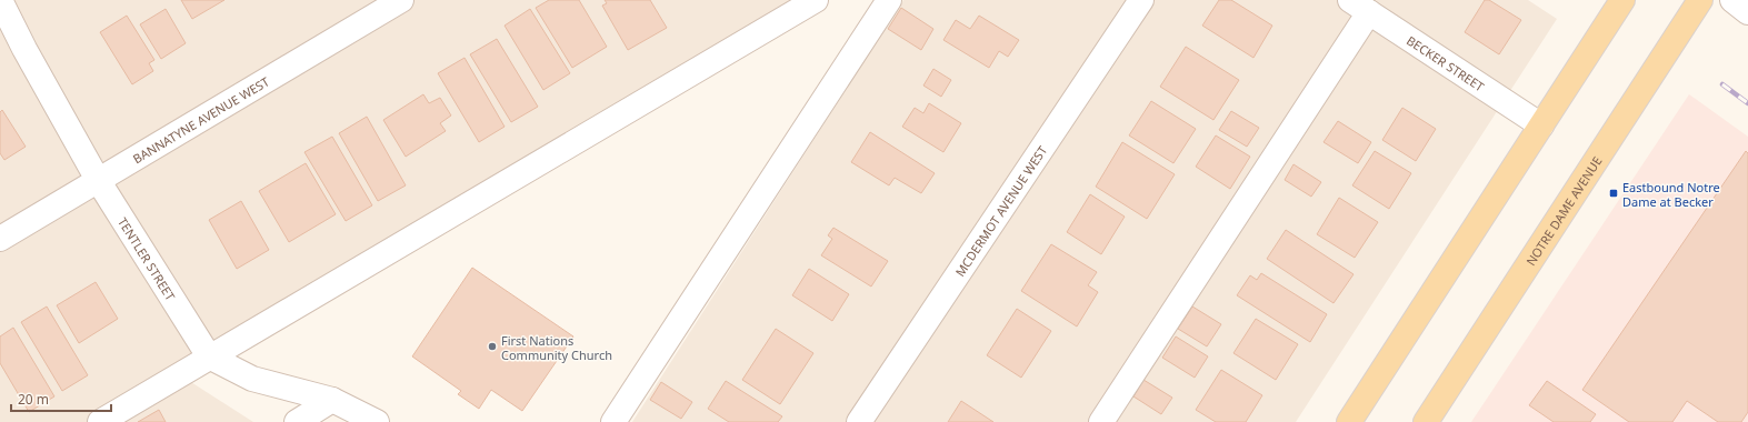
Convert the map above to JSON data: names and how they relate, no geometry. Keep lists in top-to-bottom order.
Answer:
{
  "streets": {
    "main road": ["NOTRE DAME AVENUE"],
    "street": [
      "BECKER STREET",
      "BANNATYNE AVENUE WEST",
      "MCDERMOT AVENUE WEST",
      "TENTLER STREET"
    ]
  },
  "crossings": [
    ["BANNATYNE AVENUE WEST", "TENTLER STREET"]
  ],
  "places": {
    "transit": ["Eastbound Notre Dame at Becker"],
    "other": ["First Nations Community Church"]
  },
  "scale_bar": "20 m"
}
